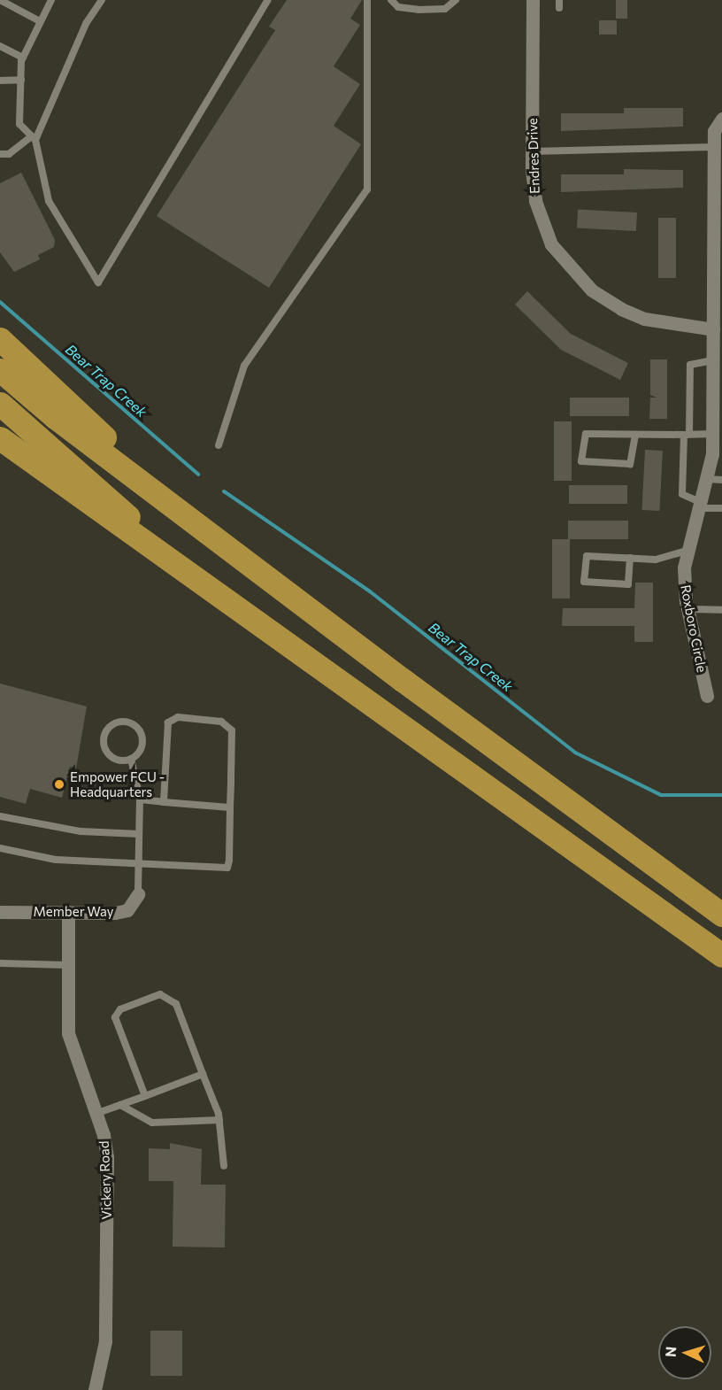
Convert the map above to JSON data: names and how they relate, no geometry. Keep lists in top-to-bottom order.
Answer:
{
  "streets": {
    "street": [
      "Endres Drive",
      "Roxboro Circle",
      "Member Way",
      "Vickery Road"
    ]
  },
  "crossings": [
    ["Endres Drive", "Roxboro Circle"],
    ["Member Way", "Vickery Road"]
  ],
  "water": ["Bear Trap Creek"],
  "places": ["Empower FCU - Headquarters"],
  "north": "left"
}
